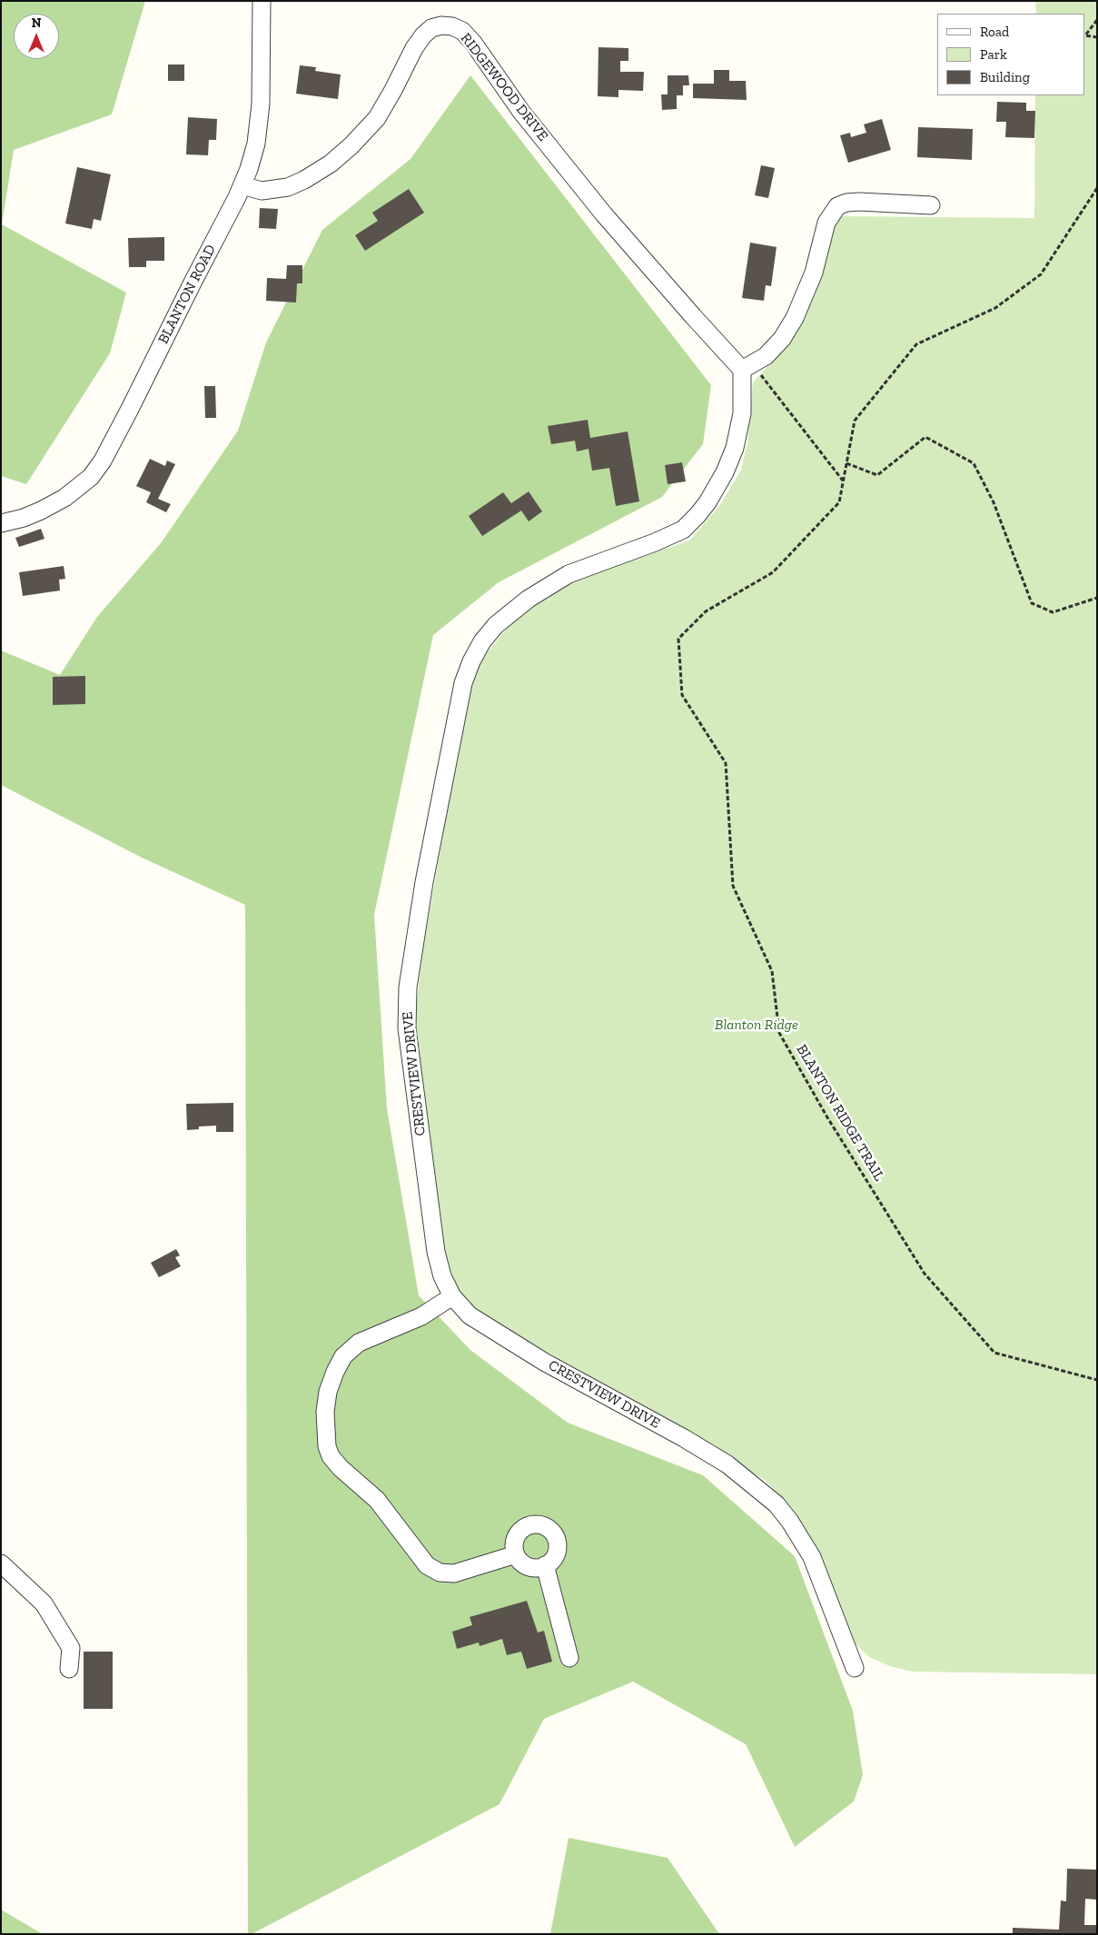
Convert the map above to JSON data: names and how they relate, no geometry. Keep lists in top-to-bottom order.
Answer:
{
  "streets": {
    "street": ["RIDGEWOOD DRIVE", "BLANTON ROAD", "CRESTVIEW DRIVE"],
    "path": ["BLANTON RIDGE TRAIL"]
  },
  "crossings": [
    ["RIDGEWOOD DRIVE", "BLANTON ROAD"],
    ["RIDGEWOOD DRIVE", "CRESTVIEW DRIVE"]
  ],
  "parks": ["Blanton Ridge"],
  "legend": ["Road", "Park", "Building"],
  "north": "top"
}
